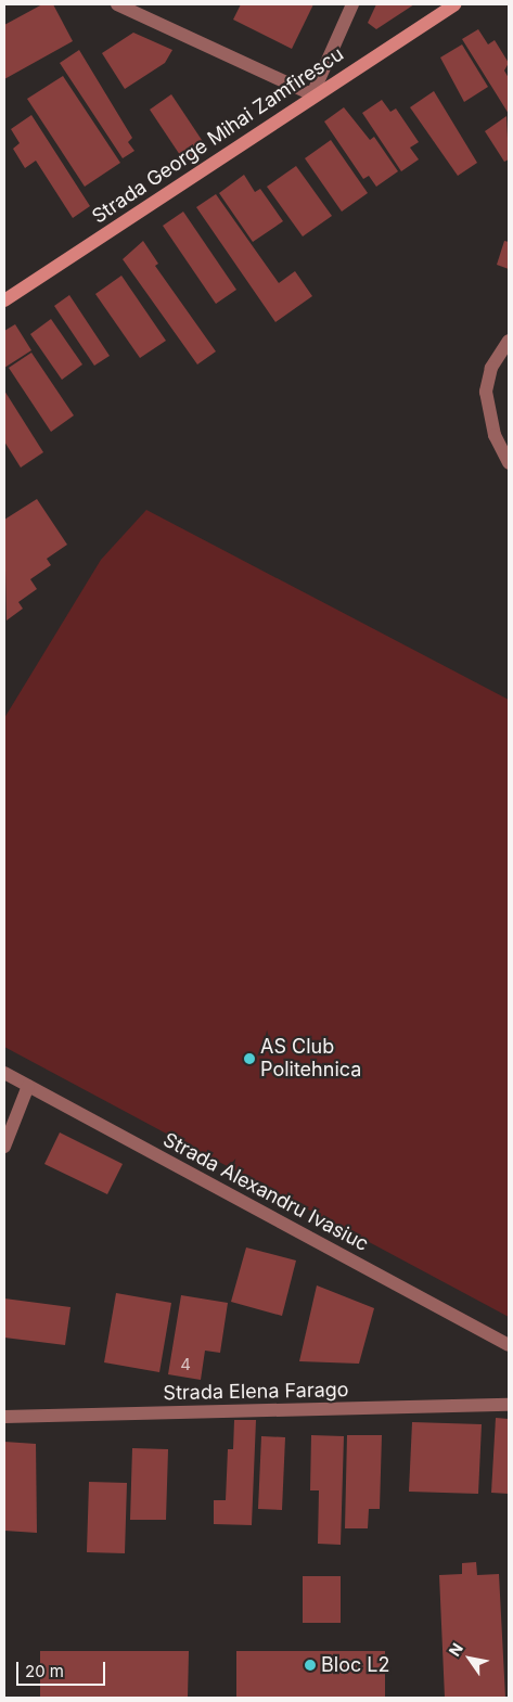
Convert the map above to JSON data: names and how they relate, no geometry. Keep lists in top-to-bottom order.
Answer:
{
  "streets": {
    "street": ["Strada George Mihai Zamfirescu", "Strada Alexandru Ivasiuc", "Strada Elena Farago"]
  },
  "places": ["AS Club Politehnica", "Bloc L2"],
  "house_numbers": ["4"],
  "scale_bar": "20 m",
  "north": "top left"
}
